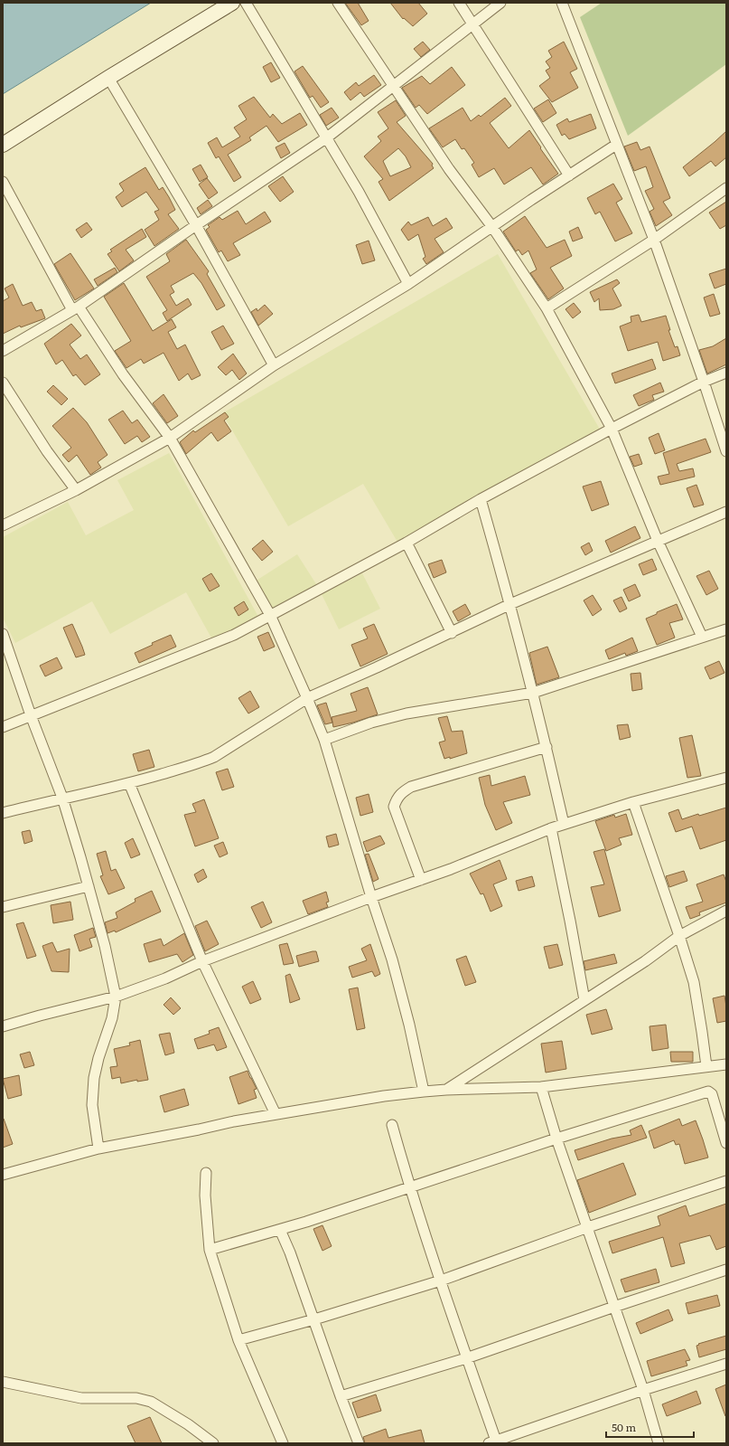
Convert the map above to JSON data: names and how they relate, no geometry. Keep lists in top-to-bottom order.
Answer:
{
  "scale_bar": "50 m"
}
